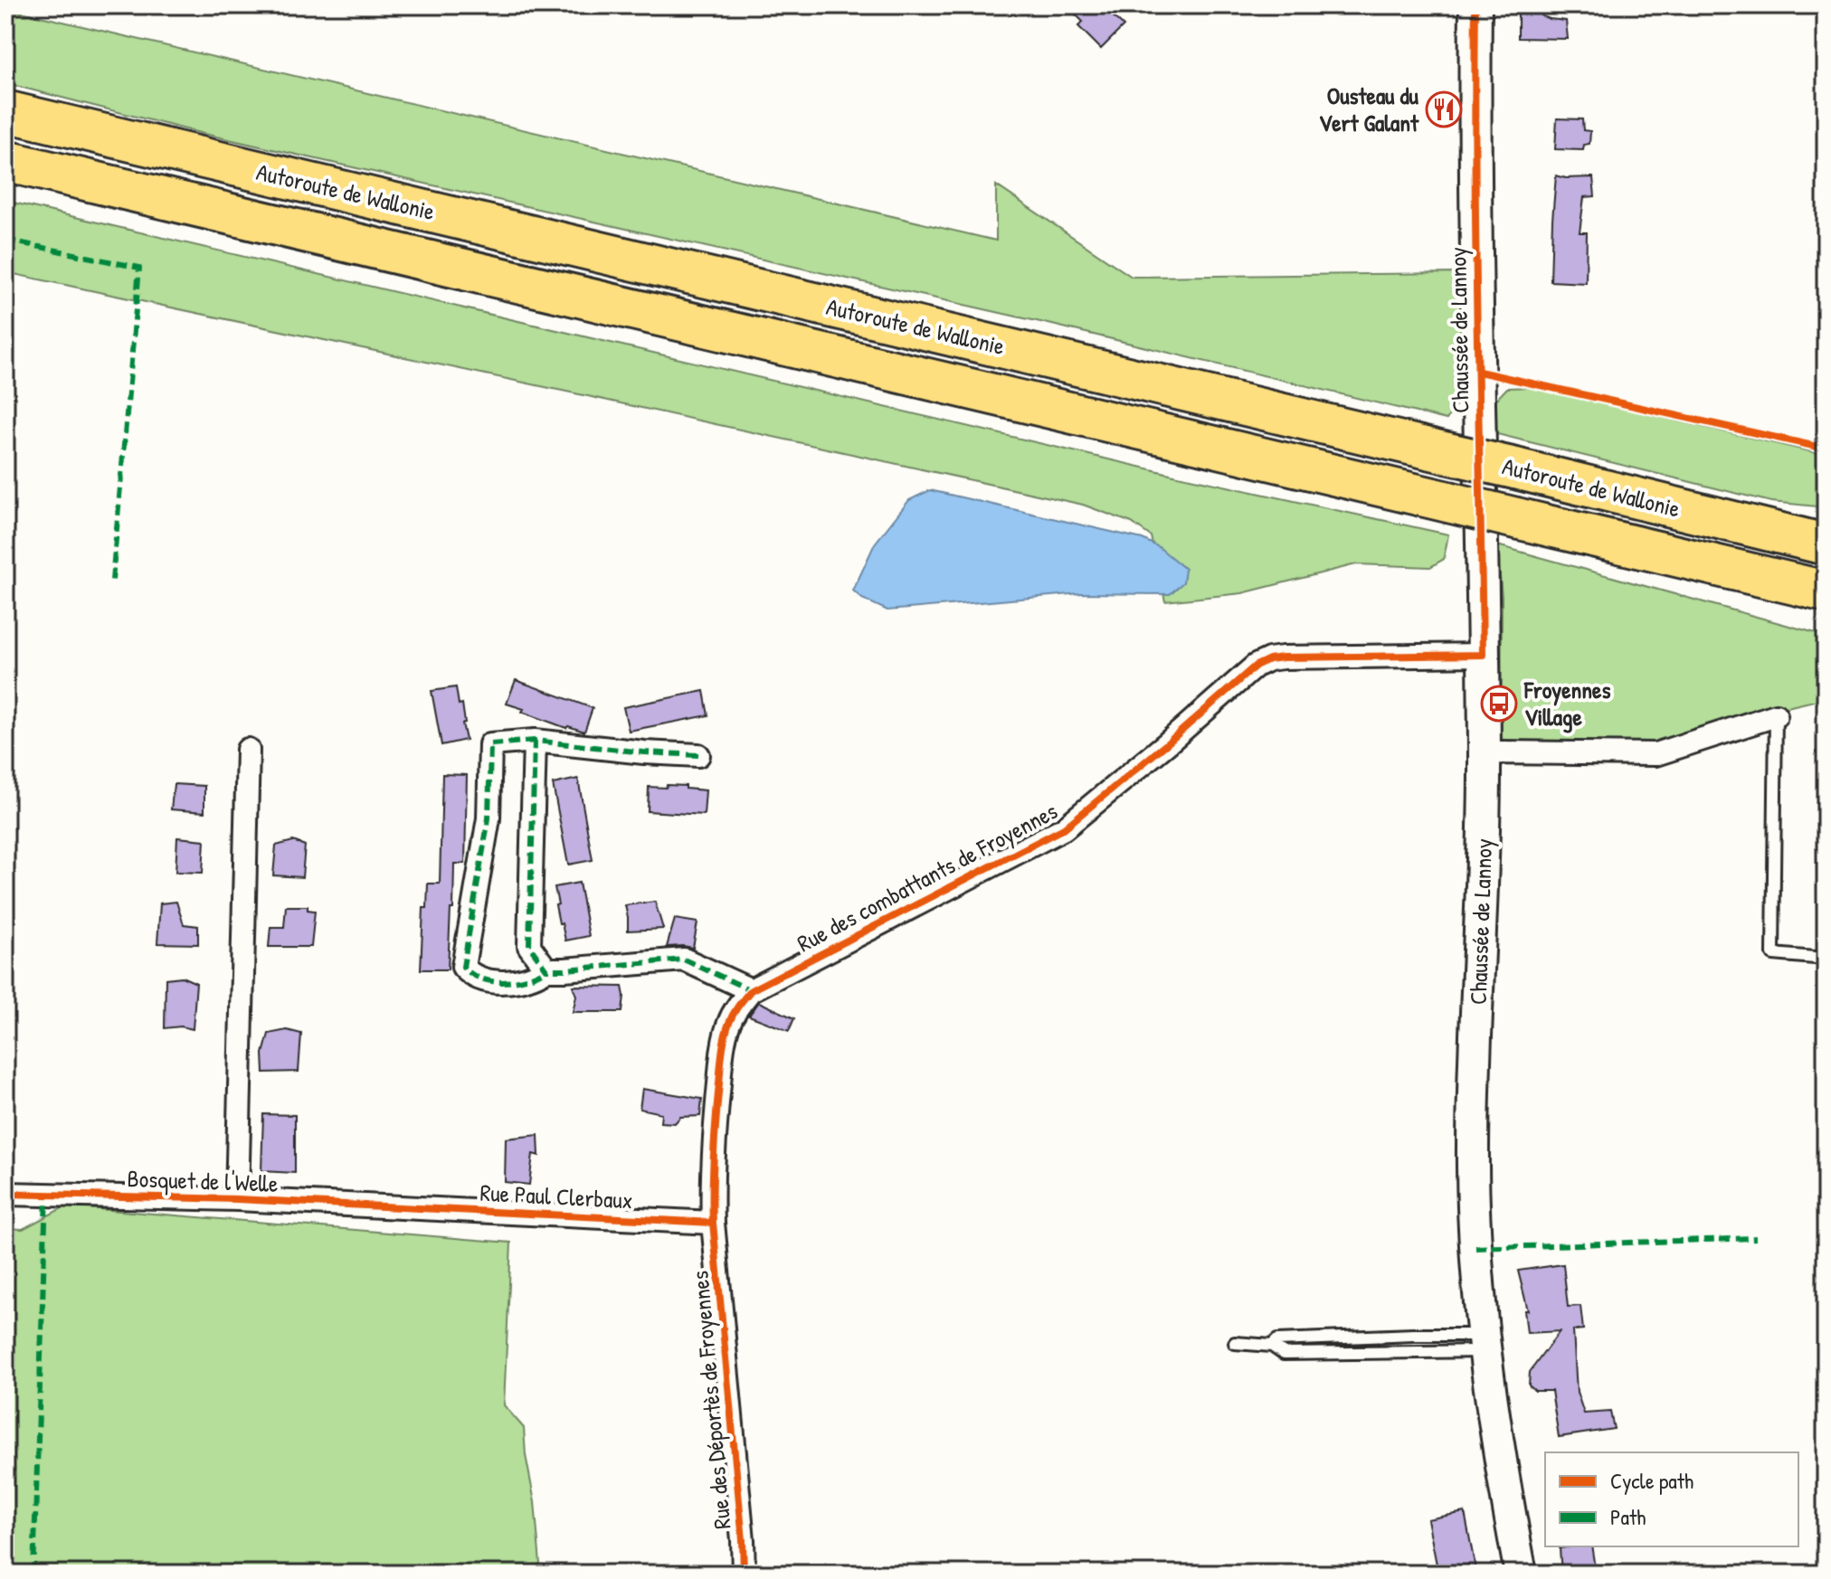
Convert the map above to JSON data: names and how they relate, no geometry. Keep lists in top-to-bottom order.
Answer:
{
  "streets": {
    "highway": ["Autoroute de Wallonie"],
    "main road": ["Chaussée de Lannoy"],
    "street": [
      "Rue des combattants de Froyennes",
      "Bosquet de l'Welle",
      "Rue Paul Clerbaux",
      "Rue des Déportès de Froyennes"
    ]
  },
  "crossings": [
    ["Chaussée de Lannoy", "Rue des combattants de Froyennes"],
    ["Rue des combattants de Froyennes", "Rue Paul Clerbaux"],
    ["Rue des combattants de Froyennes", "Rue des Déportès de Froyennes"],
    ["Bosquet de l'Welle", "Rue Paul Clerbaux"],
    ["Rue Paul Clerbaux", "Rue des Déportès de Froyennes"]
  ],
  "places": {
    "restaurant": ["Ousteau du Vert Galant"],
    "bus stop": ["Froyennes Village"]
  },
  "legend": ["Cycle path", "Path"]
}
